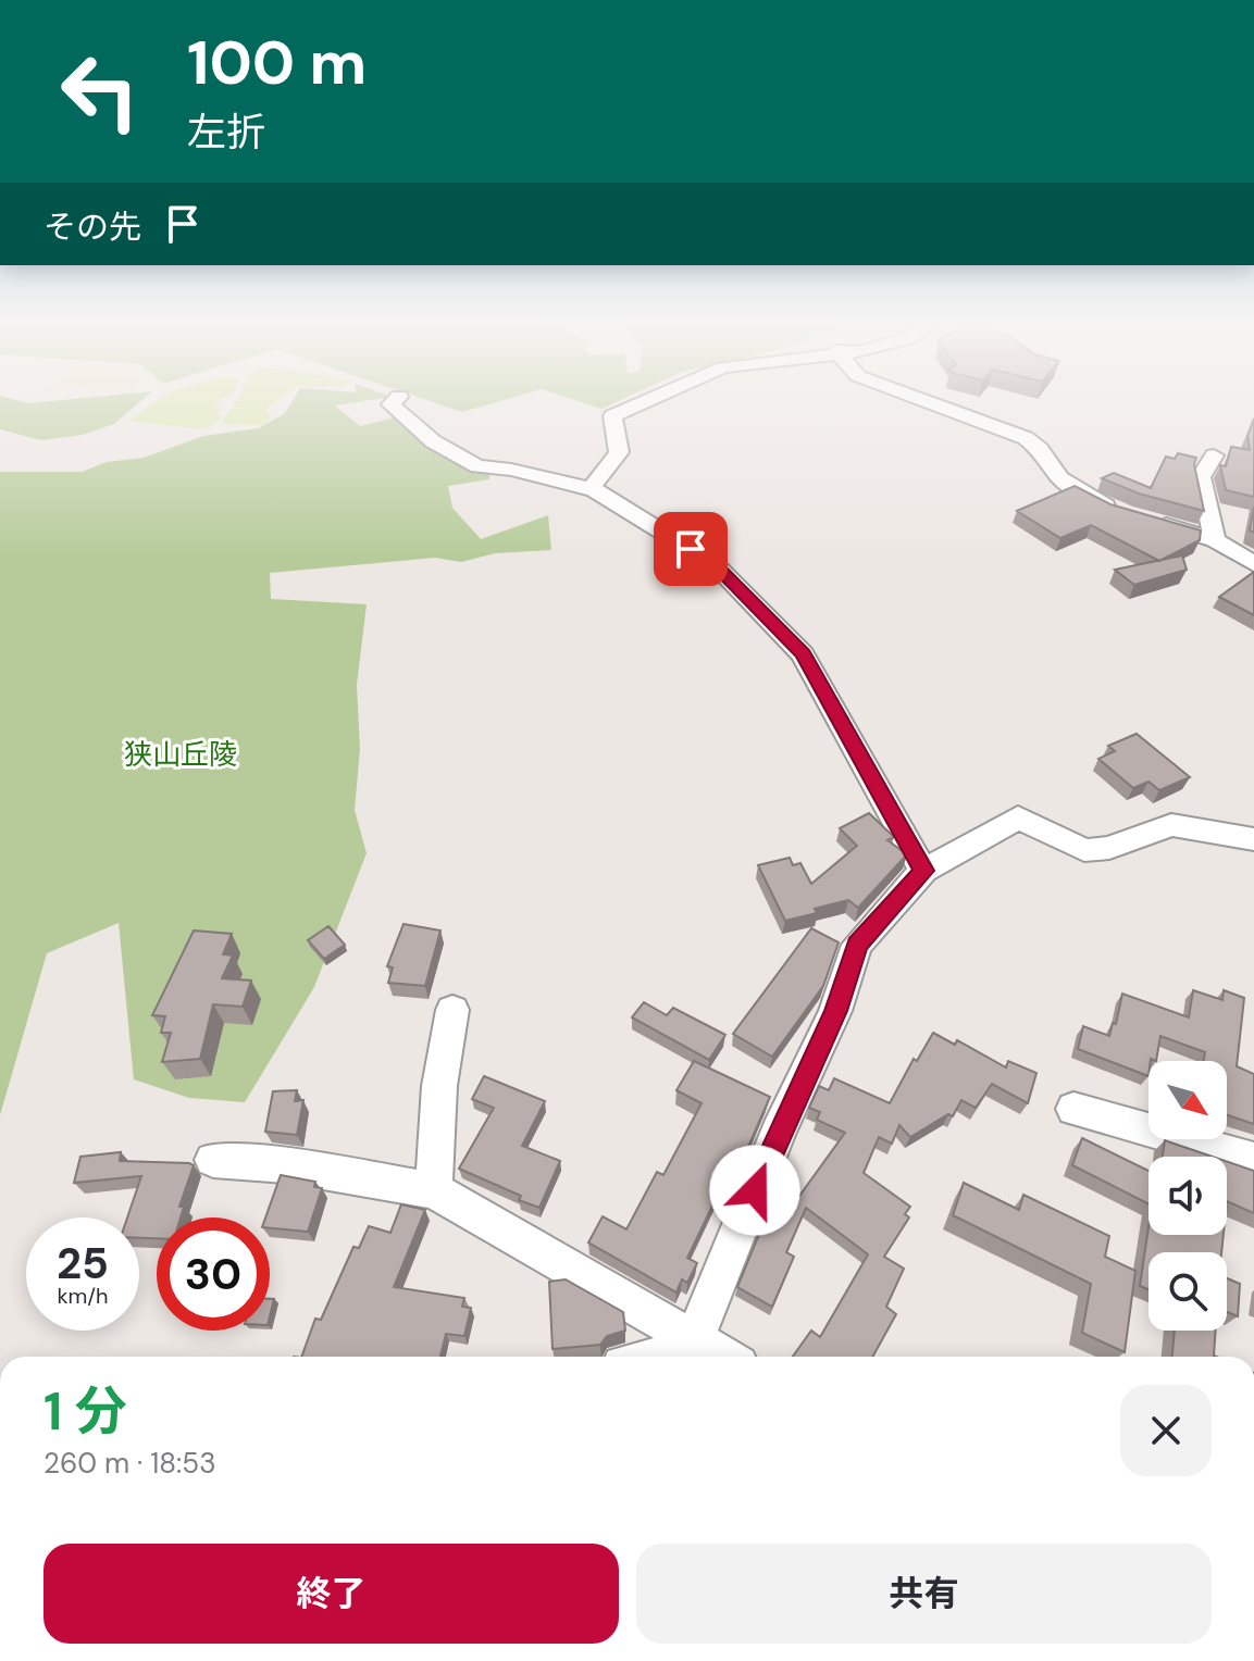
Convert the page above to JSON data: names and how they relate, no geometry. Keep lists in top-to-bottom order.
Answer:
{
  "parks": ["狭山丘陵"],
  "north": "bottom right",
  "page": {
    "turn": ["100 m", "左折"],
    "then": "その先",
    "speed": "25 km/h",
    "limit": "30",
    "heading": ["1 分", "260 m · 18:53"],
    "buttons": ["終了", "共有"]
  }
}
